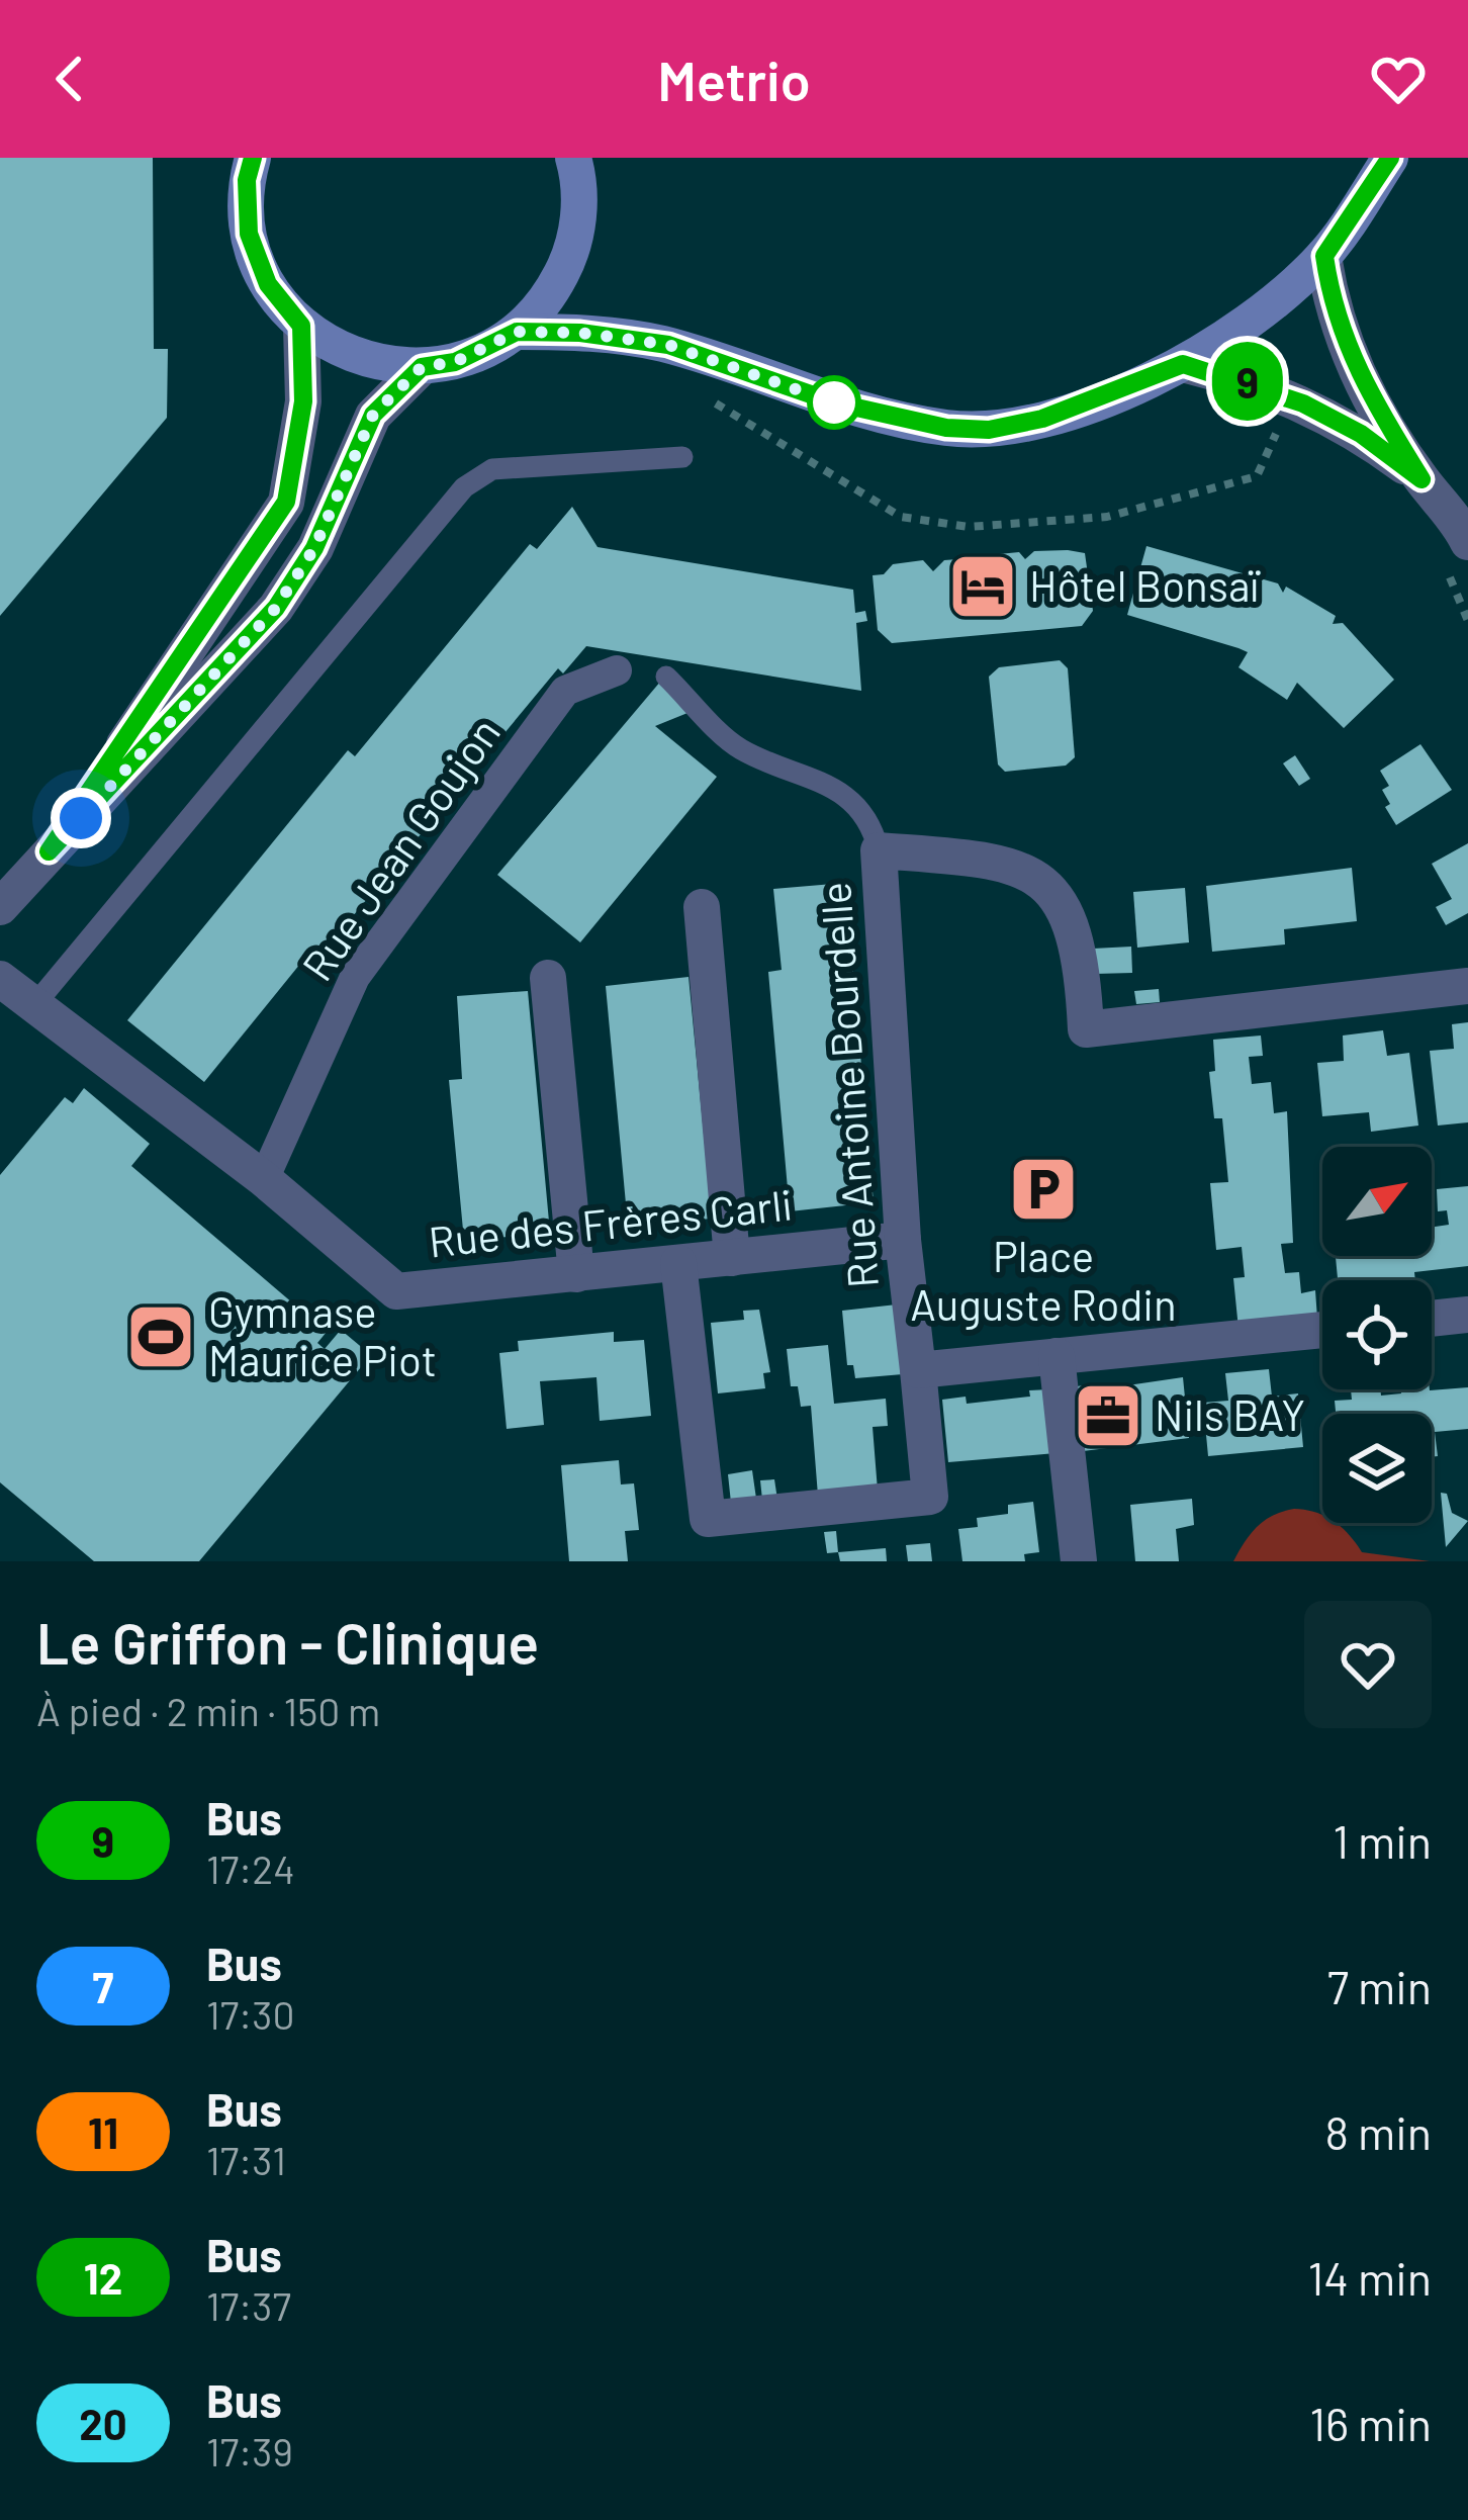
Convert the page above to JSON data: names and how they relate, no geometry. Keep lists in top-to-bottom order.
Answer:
{
  "streets": {
    "street": ["Rue Jean Goujon", "Rue Antoine Bourdelle", "Rue des Frères Carli"]
  },
  "crossings": [
    ["Rue Jean Goujon", "Rue des Frères Carli"],
    ["Rue Antoine Bourdelle", "Rue des Frères Carli"]
  ],
  "places": {
    "hotel": ["Hôtel Bonsaï"],
    "parking": ["Place Auguste Rodin"],
    "sports": ["Gymnase Maurice Piot"],
    "office": ["Nils BAY"]
  },
  "lines": ["bus line 9"],
  "north": "top right",
  "page": {
    "header": "Metrio",
    "on_map": "9",
    "heading": ["Le Griffon - Clinique", "À pied · 2 min · 150 m"],
    "list": [
      {
        "mark": "9",
        "name": "Bus",
        "note": "17:24",
        "value": "1 min"
      },
      {
        "mark": "7",
        "name": "Bus",
        "note": "17:30",
        "value": "7 min"
      },
      {
        "mark": "11",
        "name": "Bus",
        "note": "17:31",
        "value": "8 min"
      },
      {
        "mark": "12",
        "name": "Bus",
        "note": "17:37",
        "value": "14 min"
      },
      {
        "mark": "20",
        "name": "Bus",
        "note": "17:39",
        "value": "16 min"
      }
    ]
  }
}
